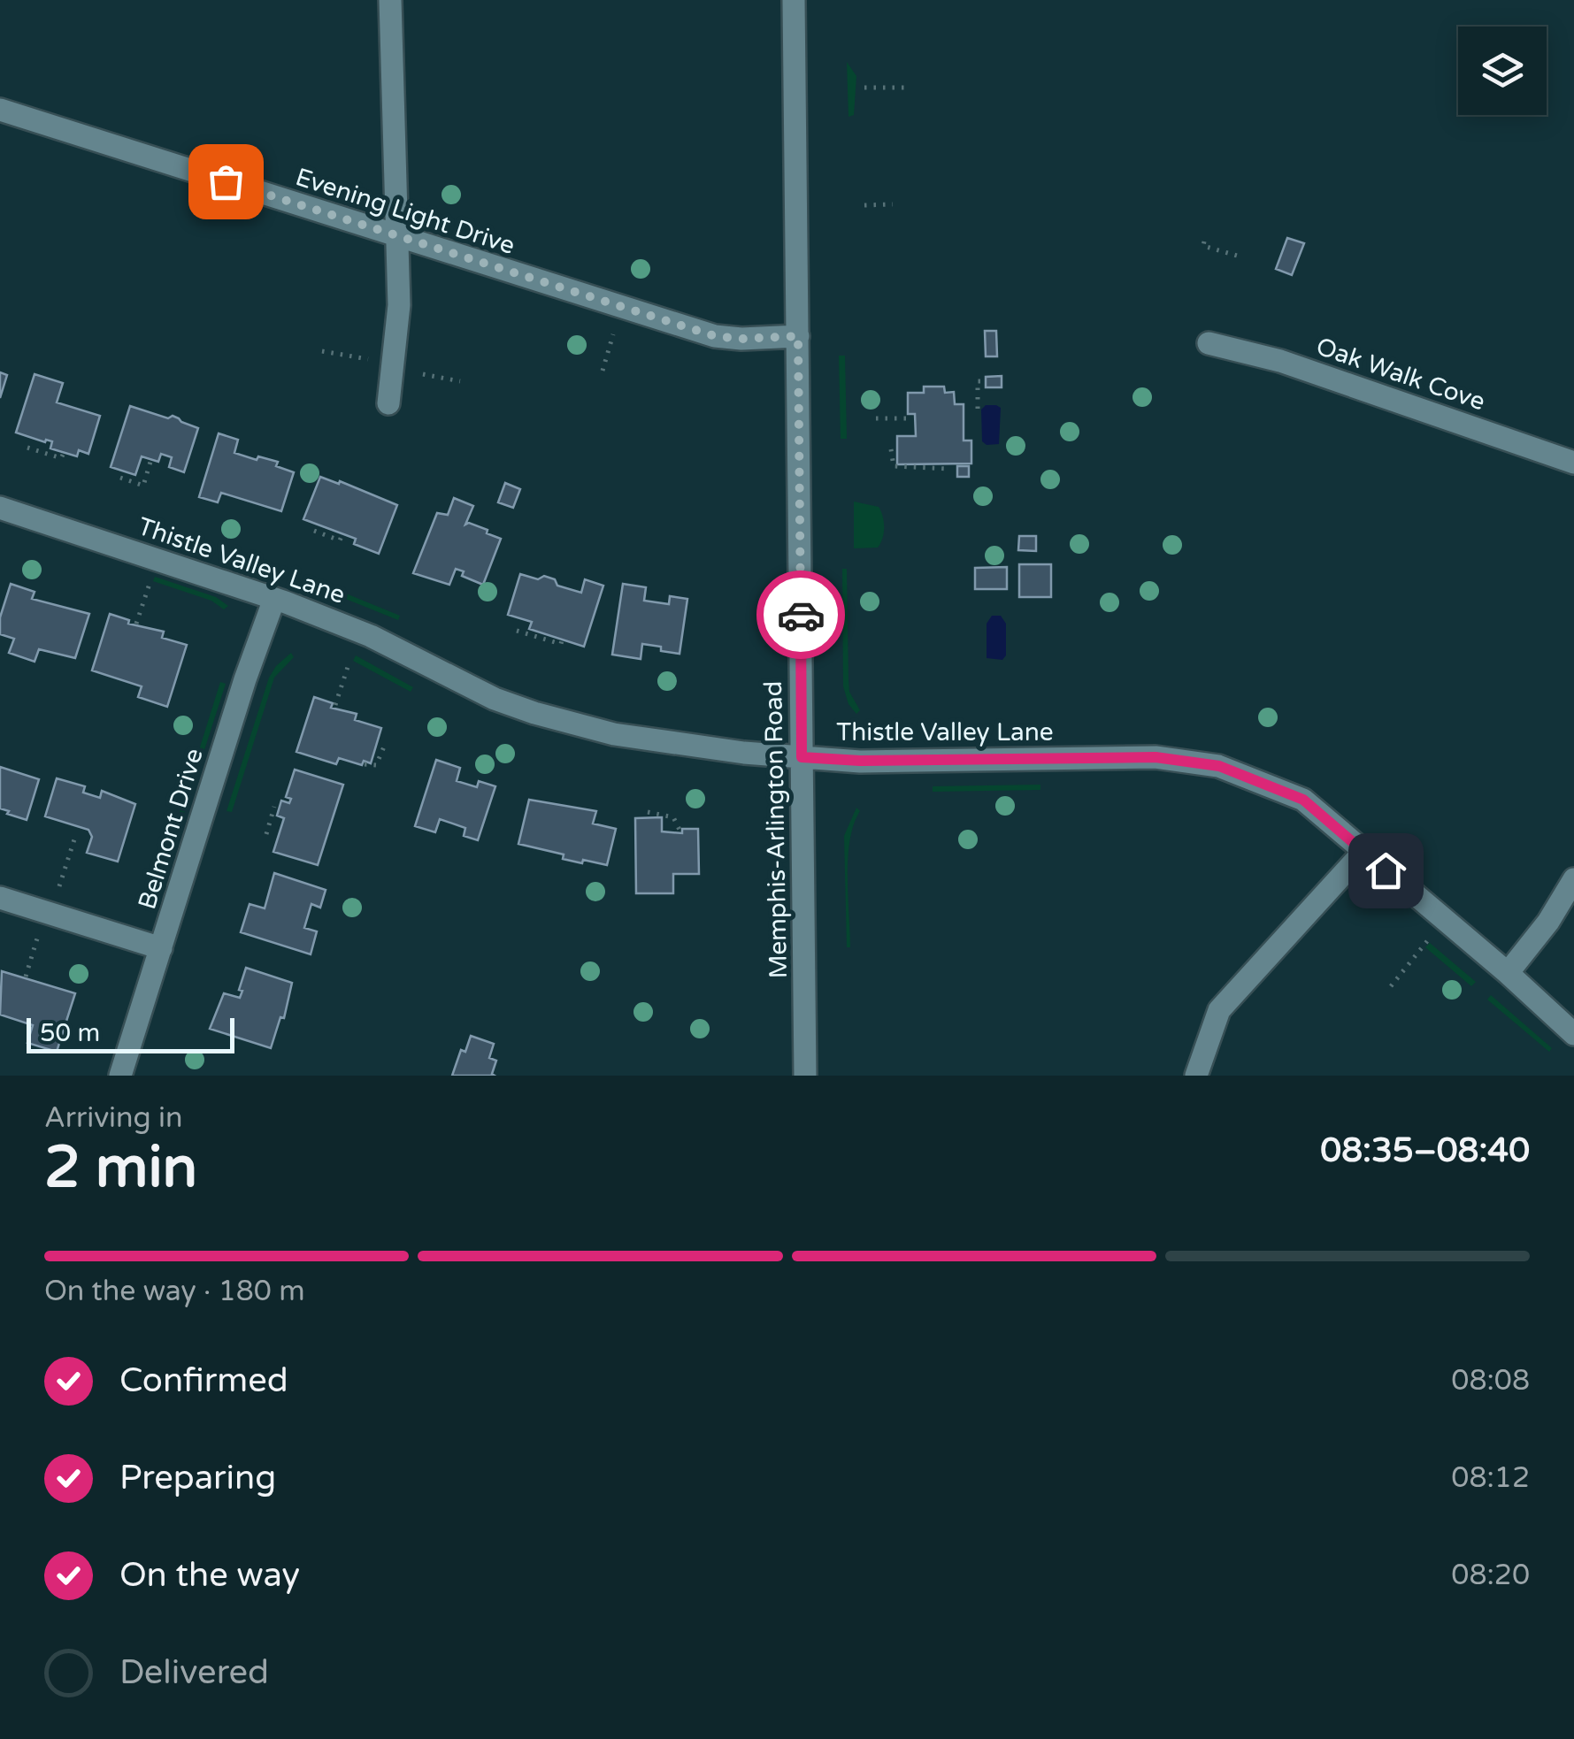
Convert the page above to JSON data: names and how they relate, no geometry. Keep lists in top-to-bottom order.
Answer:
{
  "streets": {
    "street": [
      "Evening Light Drive",
      "Oak Walk Cove",
      "Thistle Valley Lane",
      "Belmont Drive",
      "Memphis-Arlington Road"
    ]
  },
  "crossings": [
    ["Evening Light Drive", "Memphis-Arlington Road"],
    ["Thistle Valley Lane", "Belmont Drive"],
    ["Thistle Valley Lane", "Memphis-Arlington Road"]
  ],
  "scale_bar": "50 m",
  "page": {
    "scale": "50 m",
    "heading": ["2 min", "Arriving in", "08:35–08:40"],
    "bar": "On the way · 180 m",
    "list": [
      ["Confirmed", "08:08"],
      ["Preparing", "08:12"],
      ["On the way", "08:20"],
      "Delivered"
    ]
  }
}
